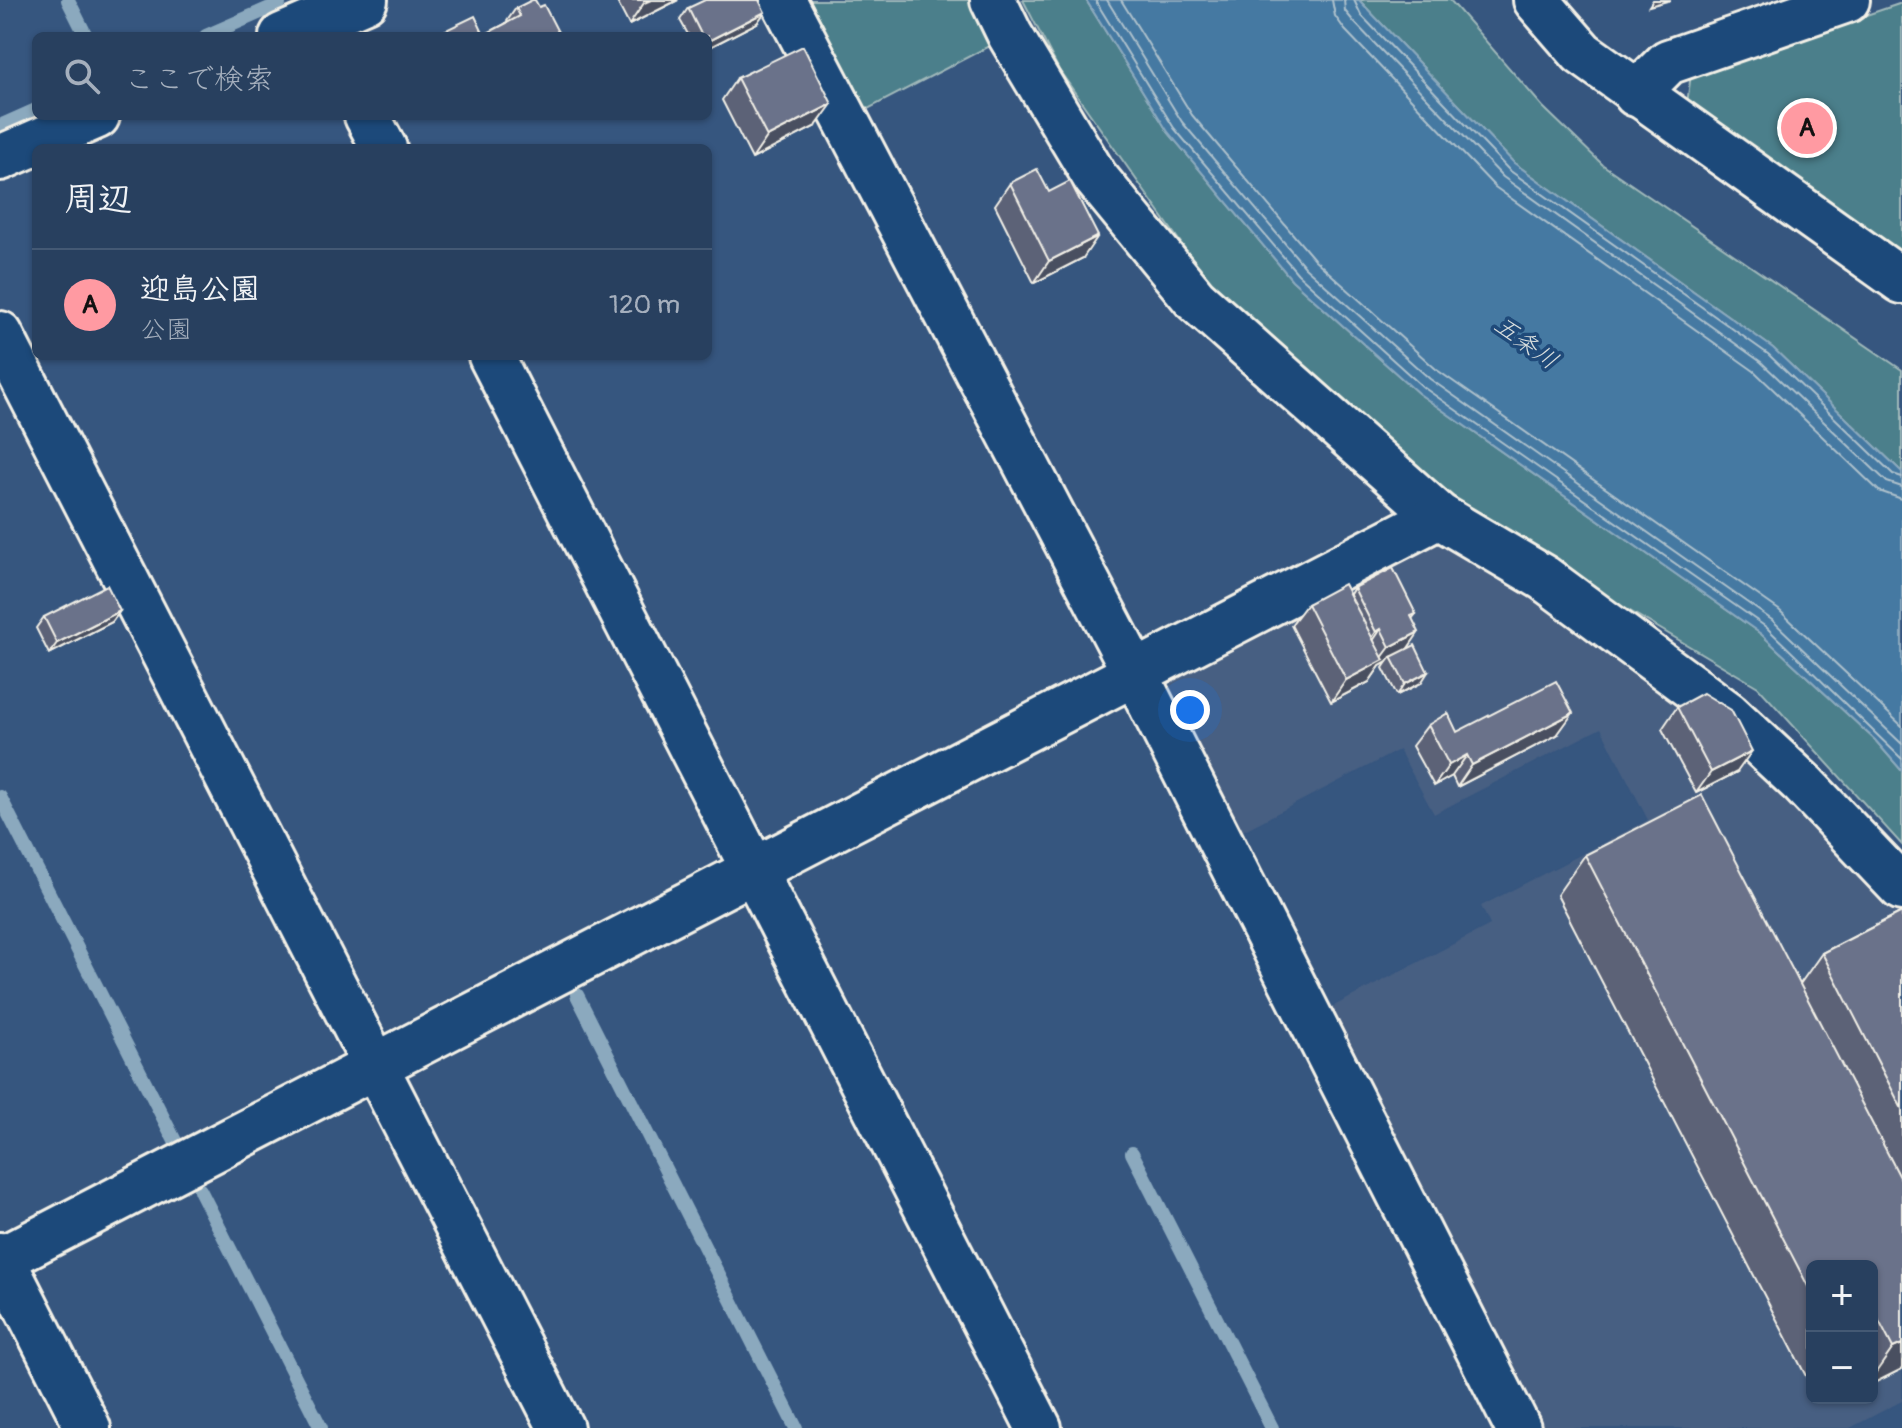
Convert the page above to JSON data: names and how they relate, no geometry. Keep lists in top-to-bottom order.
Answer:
{
  "water": ["五条川"],
  "page": {
    "search": "ここで検索",
    "pins": "A",
    "heading": "周辺",
    "list": [
      {
        "mark": "A",
        "name": "迎島公園",
        "note": "公園",
        "value": "120 m"
      }
    ],
    "map_buttons": ["+", "−"]
  }
}
